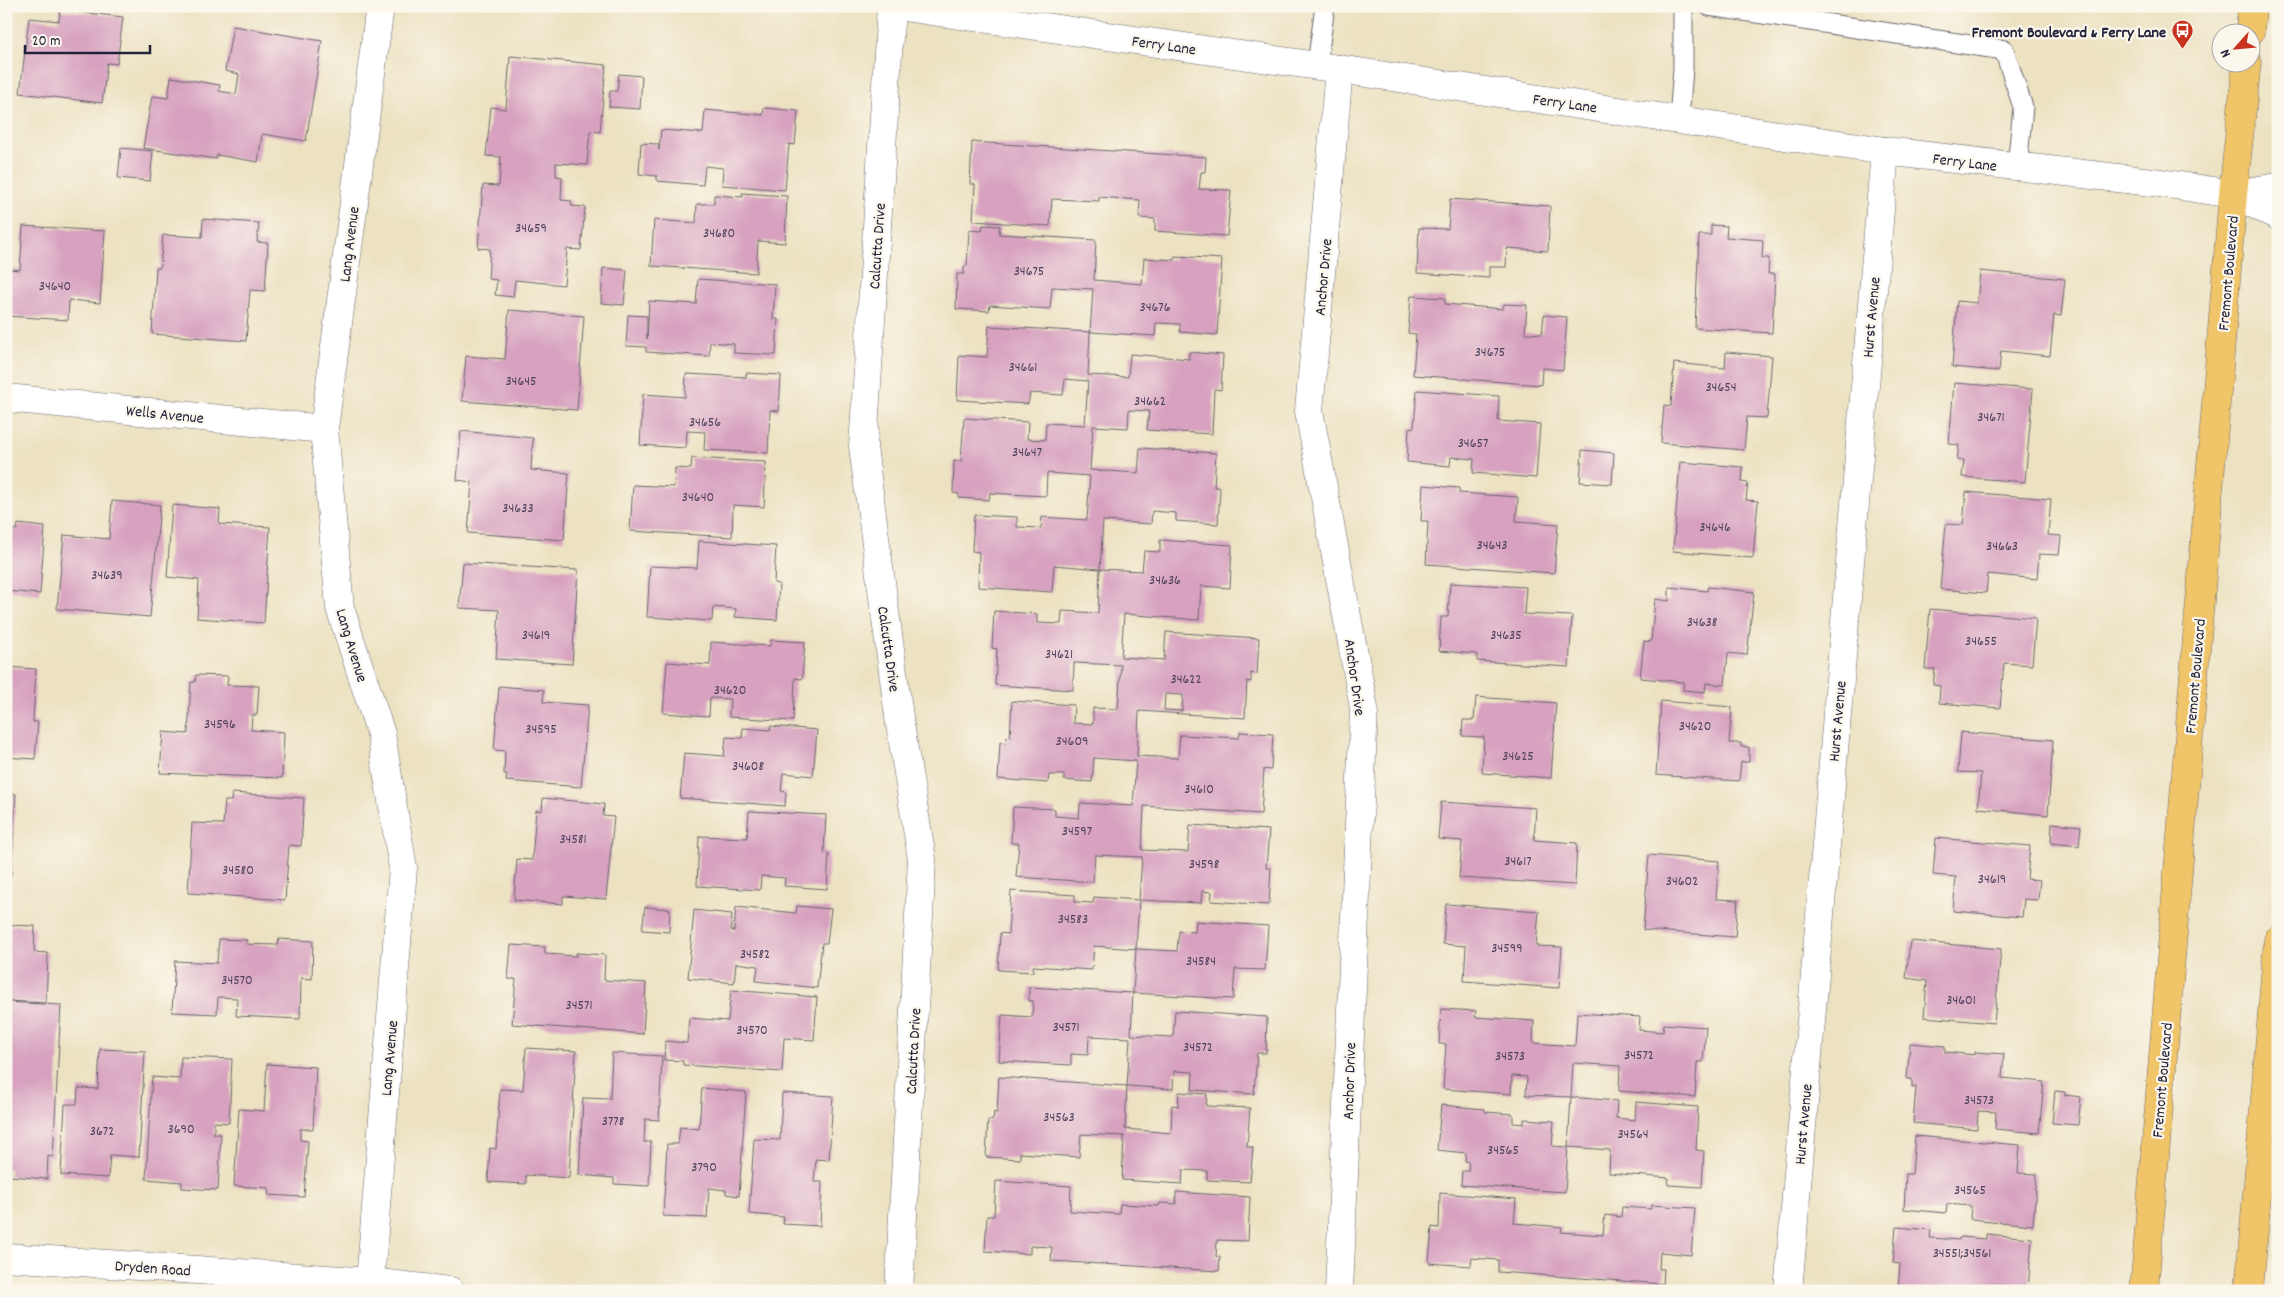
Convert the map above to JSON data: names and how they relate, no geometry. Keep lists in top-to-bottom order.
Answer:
{
  "streets": {
    "main road": ["Fremont Boulevard"],
    "street": [
      "Ferry Lane",
      "Lang Avenue",
      "Calcutta Drive",
      "Anchor Drive",
      "Hurst Avenue",
      "Wells Avenue",
      "Dryden Road"
    ]
  },
  "crossings": [
    ["Ferry Lane", "Fremont Boulevard"],
    ["Ferry Lane", "Anchor Drive"],
    ["Ferry Lane", "Hurst Avenue"],
    ["Lang Avenue", "Wells Avenue"],
    ["Lang Avenue", "Dryden Road"]
  ],
  "places": {
    "bus stop": ["Fremont Boulevard & Ferry Lane"]
  },
  "house_numbers": [
    "34659",
    "34680",
    "34675",
    "34640",
    "34676",
    "34675",
    "34661",
    "34645",
    "34654",
    "34662",
    "34671",
    "34656",
    "34657",
    "34647",
    "34640",
    "34633",
    "34646",
    "34643",
    "34663",
    "34639",
    "34636",
    "34638",
    "34619",
    "34635",
    "34655",
    "34621",
    "34622",
    "34620",
    "34596",
    "34620",
    "34595",
    "34609",
    "34625",
    "34608",
    "34610",
    "34597",
    "34581",
    "34617",
    "34598",
    "34580",
    "34619",
    "34602",
    "34583",
    "34599",
    "34582",
    "34584",
    "34570",
    "34601",
    "34571",
    "34571",
    "34570",
    "34572",
    "34572",
    "34573",
    "34573",
    "34563",
    "3778",
    "3690",
    "3672",
    "34564",
    "34565",
    "3790",
    "34565",
    "34551;34561"
  ],
  "scale_bar": "20 m",
  "north": "bottom left"
}
